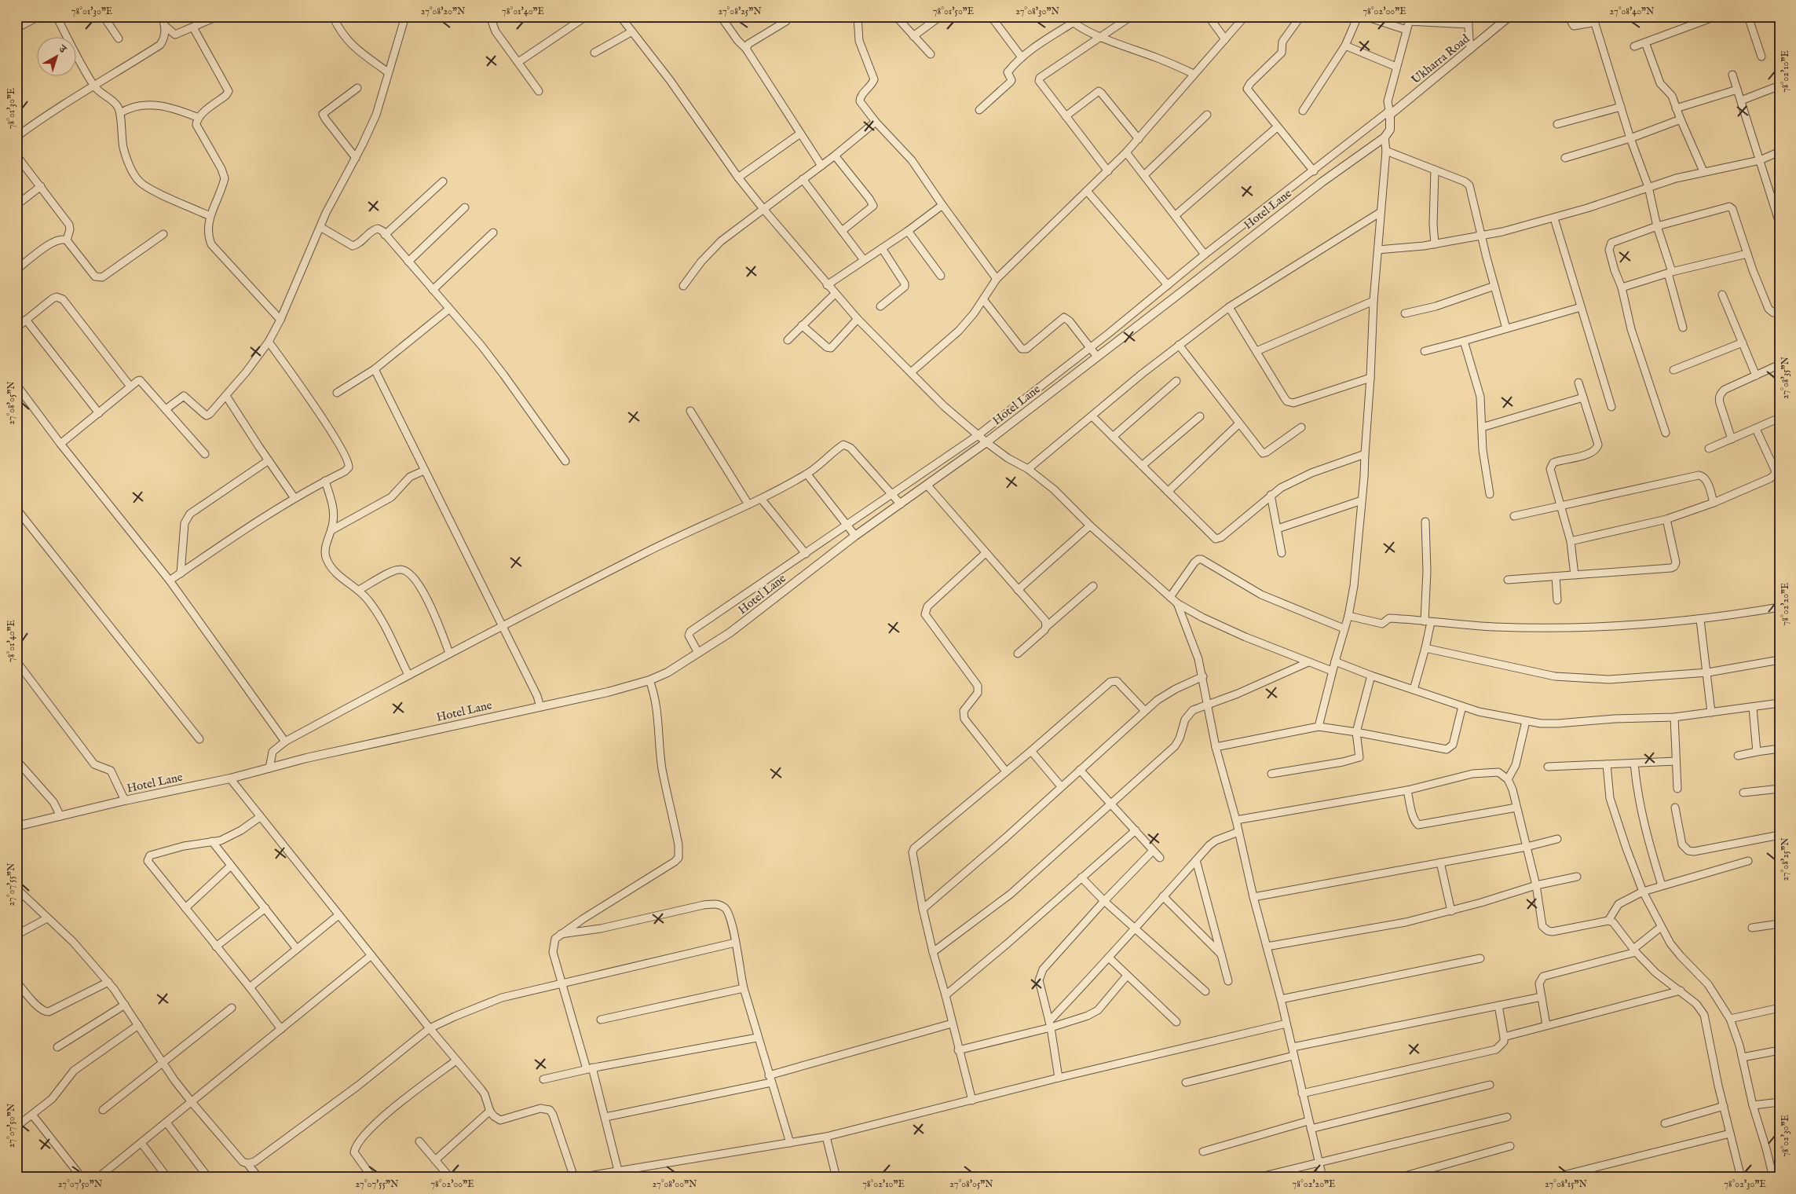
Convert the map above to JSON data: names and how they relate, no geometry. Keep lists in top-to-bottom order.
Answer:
{
  "streets": {
    "street": ["Ukharra Road", "Hotel Lane"]
  },
  "north": "top right",
  "coordinates": [
    "78°01'30\"E",
    "27°08'20\"N",
    "78°01'40\"E",
    "27°08'25\"N",
    "78°01'50\"E",
    "27°08'30\"N",
    "78°02'00\"E",
    "27°08'40\"N",
    "78°02'10\"E",
    "27°08'35\"N",
    "27°08'05\"N",
    "78°02'20\"E",
    "27°07'55\"N",
    "27°07'50\"N",
    "78°02'30\"E",
    "27°08'00\"N",
    "27°08'15\"N"
  ]
}
